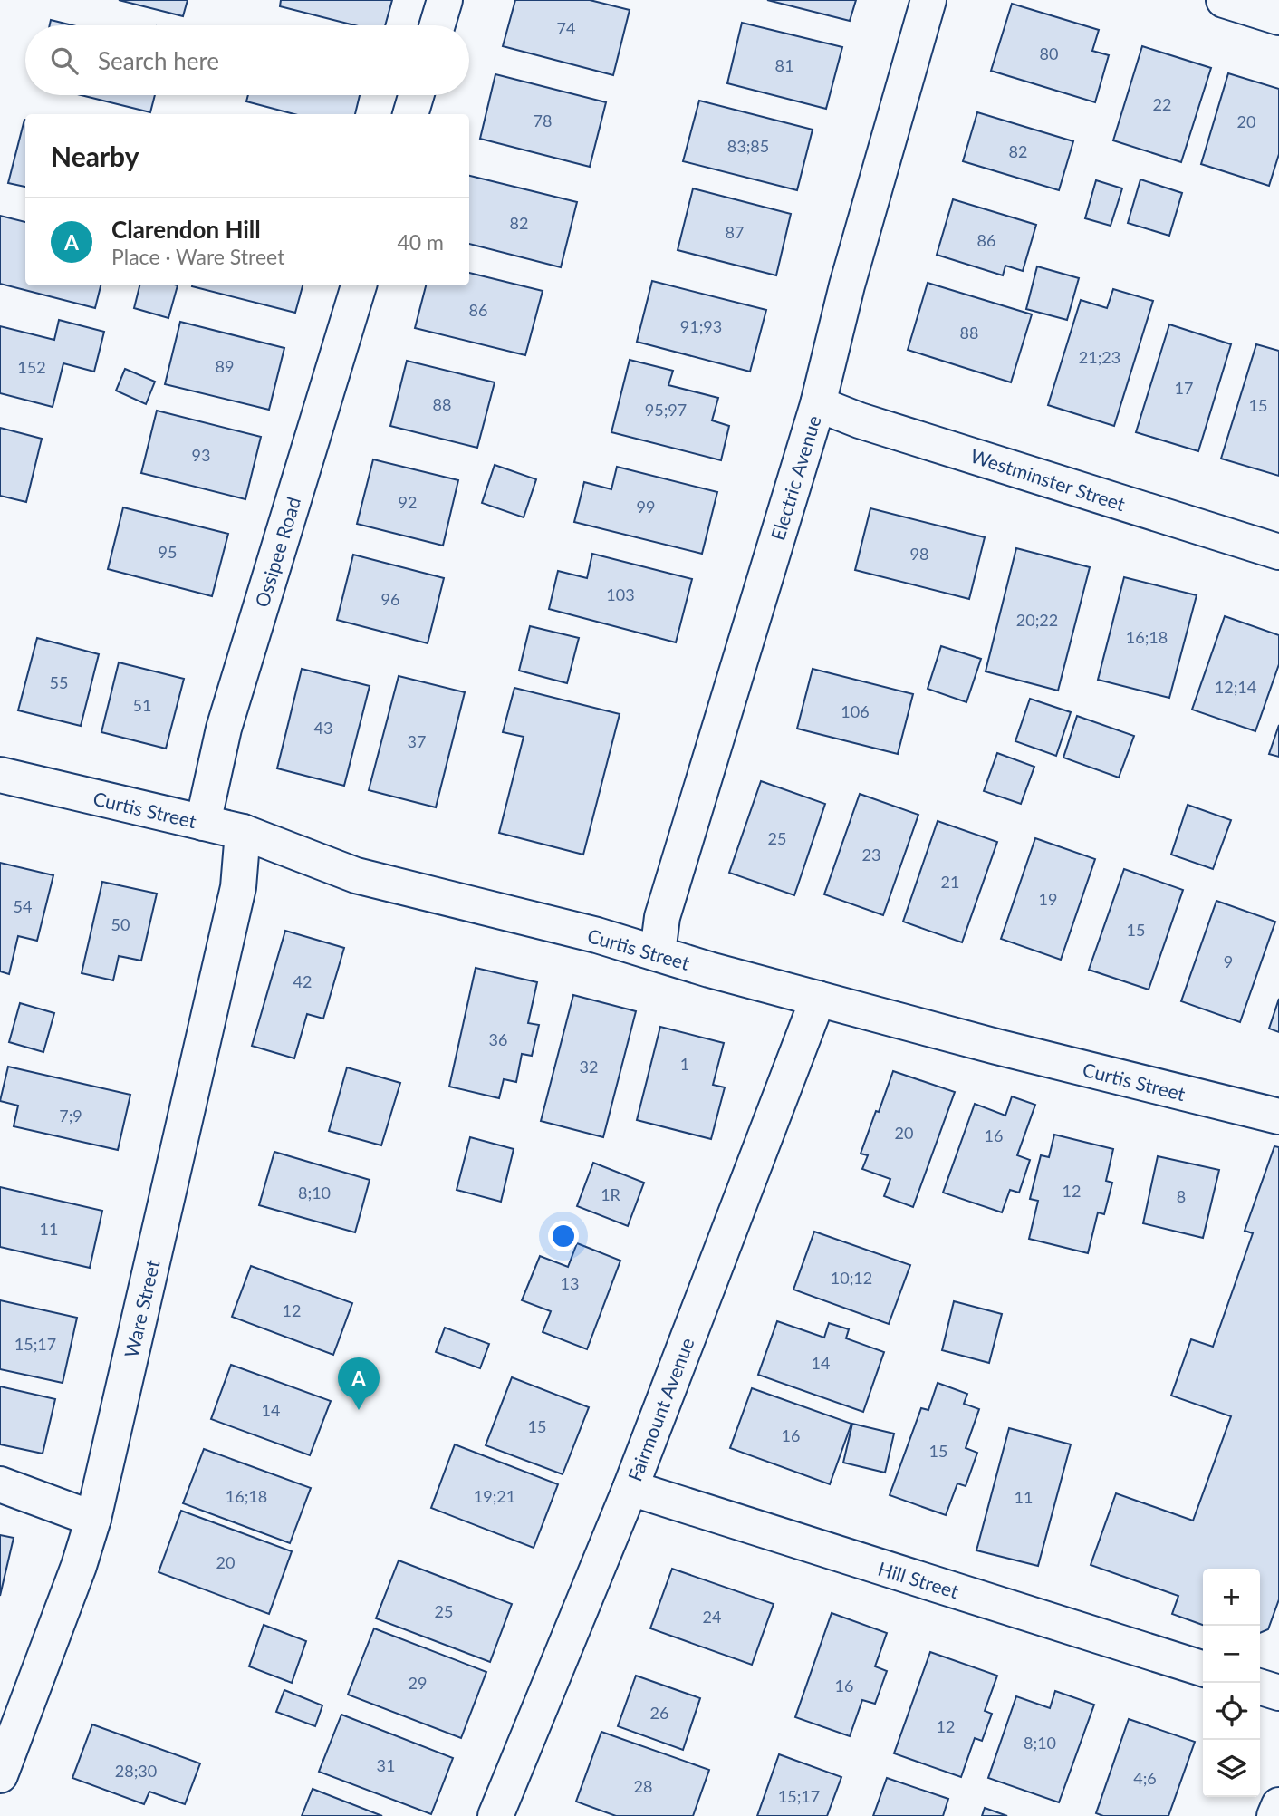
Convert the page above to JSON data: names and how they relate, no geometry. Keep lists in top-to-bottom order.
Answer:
{
  "streets": {
    "street": [
      "Electric Avenue",
      "Westminster Street",
      "Ossipee Road",
      "Curtis Street",
      "Ware Street",
      "Fairmount Avenue",
      "Hill Street"
    ]
  },
  "crossings": [
    ["Electric Avenue", "Westminster Street"],
    ["Electric Avenue", "Curtis Street"],
    ["Ossipee Road", "Curtis Street"],
    ["Curtis Street", "Ware Street"],
    ["Curtis Street", "Fairmount Avenue"],
    ["Fairmount Avenue", "Hill Street"]
  ],
  "house_numbers": [
    "74",
    "80",
    "81",
    "22",
    "78",
    "20",
    "83;85",
    "82",
    "82",
    "87",
    "86",
    "86",
    "91;93",
    "88",
    "21;23",
    "89",
    "152",
    "17",
    "88",
    "15",
    "95;97",
    "93",
    "92",
    "99",
    "95",
    "98",
    "103",
    "96",
    "20;22",
    "16;18",
    "55",
    "12;14",
    "51",
    "106",
    "43",
    "37",
    "25",
    "23",
    "21",
    "19",
    "54",
    "50",
    "15",
    "9",
    "42",
    "36",
    "1",
    "32",
    "7;9",
    "20",
    "16",
    "12",
    "8;10",
    "1R",
    "8",
    "11",
    "10;12",
    "13",
    "12",
    "15;17",
    "14",
    "14",
    "15",
    "16",
    "15",
    "16;18",
    "19;21",
    "11",
    "20",
    "25",
    "24",
    "29",
    "16",
    "26",
    "12",
    "8;10",
    "31",
    "28;30",
    "4;6",
    "28",
    "15;17"
  ],
  "page": {
    "search": "Search here",
    "heading": "Nearby",
    "list": [
      {
        "mark": "A",
        "name": "Clarendon Hill",
        "note": "Place · Ware Street",
        "value": "40 m"
      }
    ],
    "pins": "A",
    "map_buttons": ["+", "−"]
  }
}
